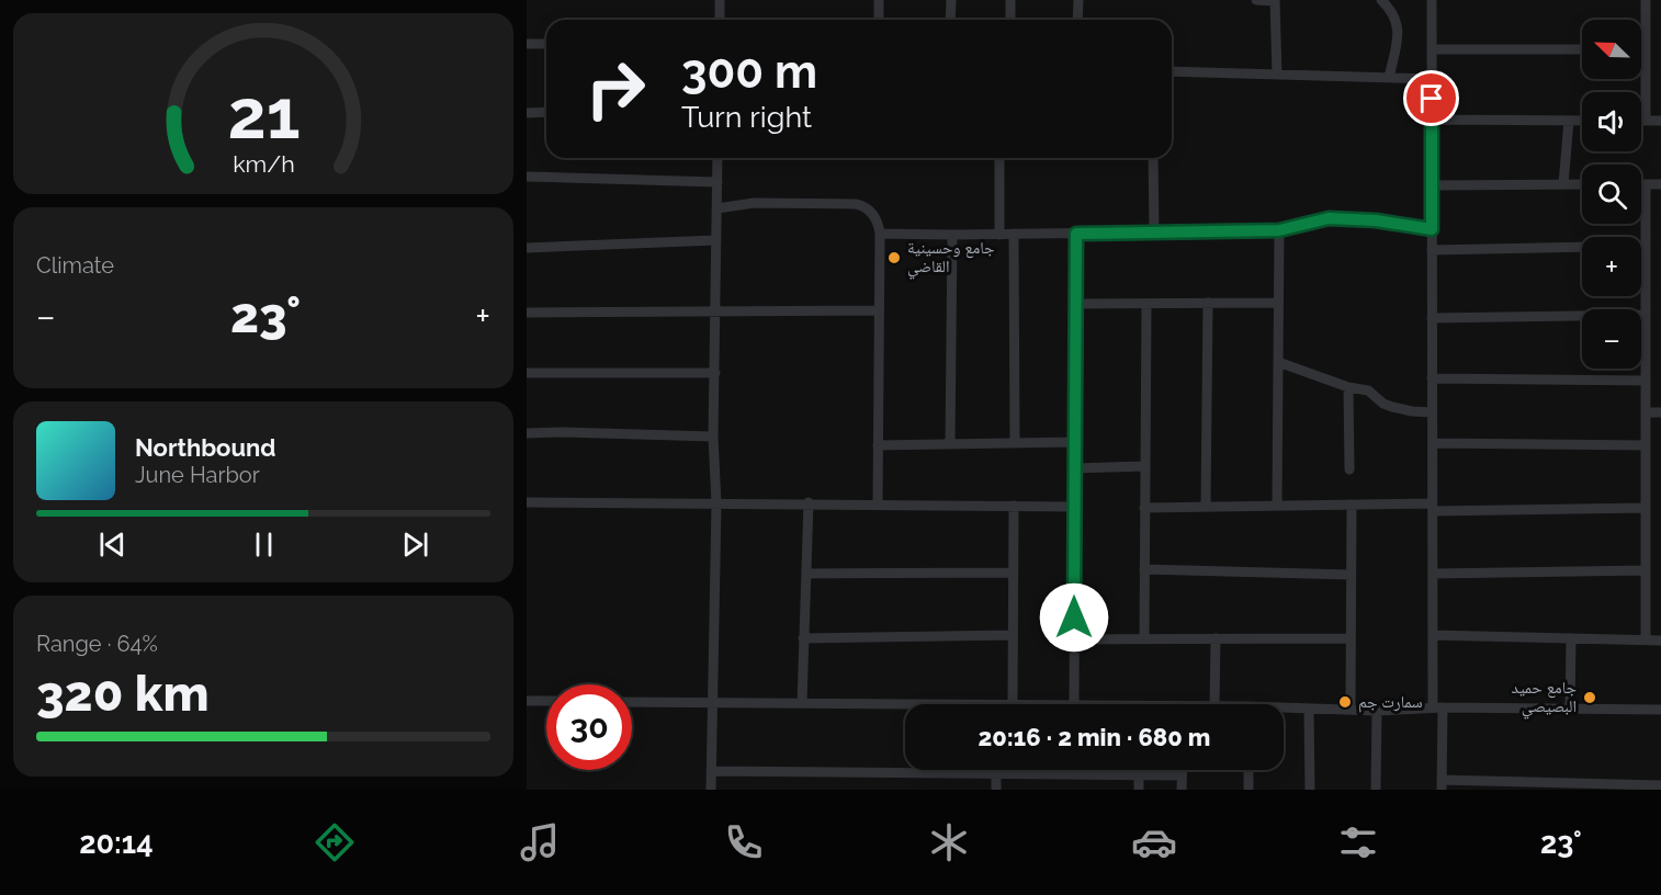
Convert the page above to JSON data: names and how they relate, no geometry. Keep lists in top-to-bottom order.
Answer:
{
  "places": ["جامع وحسينية القاضي", "جامع حميد البصيصي", "سمارت جم"],
  "north": "top left",
  "page": {
    "map_buttons": ["+", "−"],
    "turn": ["300 m", "Turn right"],
    "tile": [
      "Climate",
      ["Range · 64%", "320 km"]
    ],
    "heat": ["−", "23°", "+"],
    "song": ["Northbound", "June Harbor"],
    "limit": "30",
    "trip": "20:16 · 2 min · 680 m",
    "tabs": ["20:14", "23°"],
    "gauge": ["21", "km/h"]
  }
}
